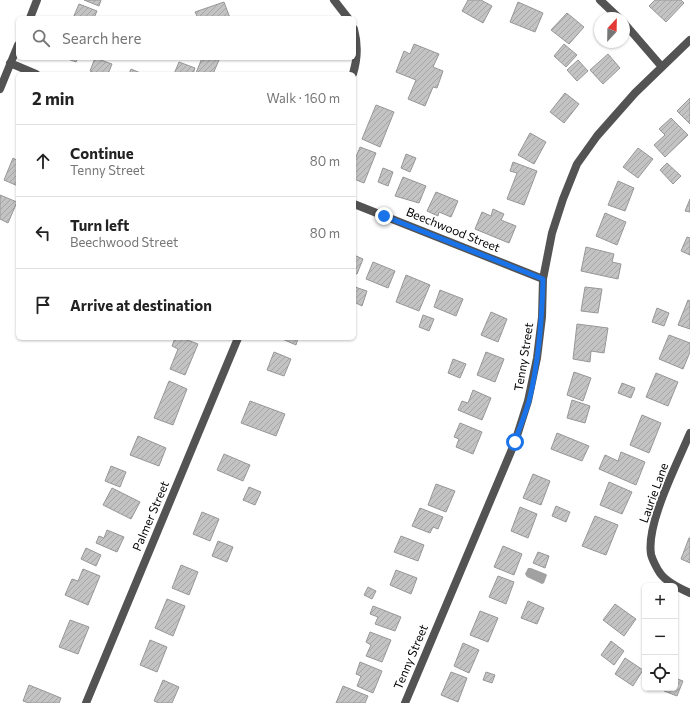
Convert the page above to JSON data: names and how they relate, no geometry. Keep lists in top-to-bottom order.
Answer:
{
  "streets": {
    "street": [
      "Beechwood Street",
      "Tenny Street",
      "Laurie Lane",
      "Palmer Street"
    ]
  },
  "crossings": [
    ["Beechwood Street", "Tenny Street"]
  ],
  "north": "top",
  "page": {
    "search": "Search here",
    "heading": ["2 min", "Walk · 160 m"],
    "list": [
      ["Continue", "Tenny Street", "80 m"],
      ["Turn left", "Beechwood Street", "80 m"],
      "Arrive at destination"
    ],
    "map_buttons": ["+", "−"]
  }
}
